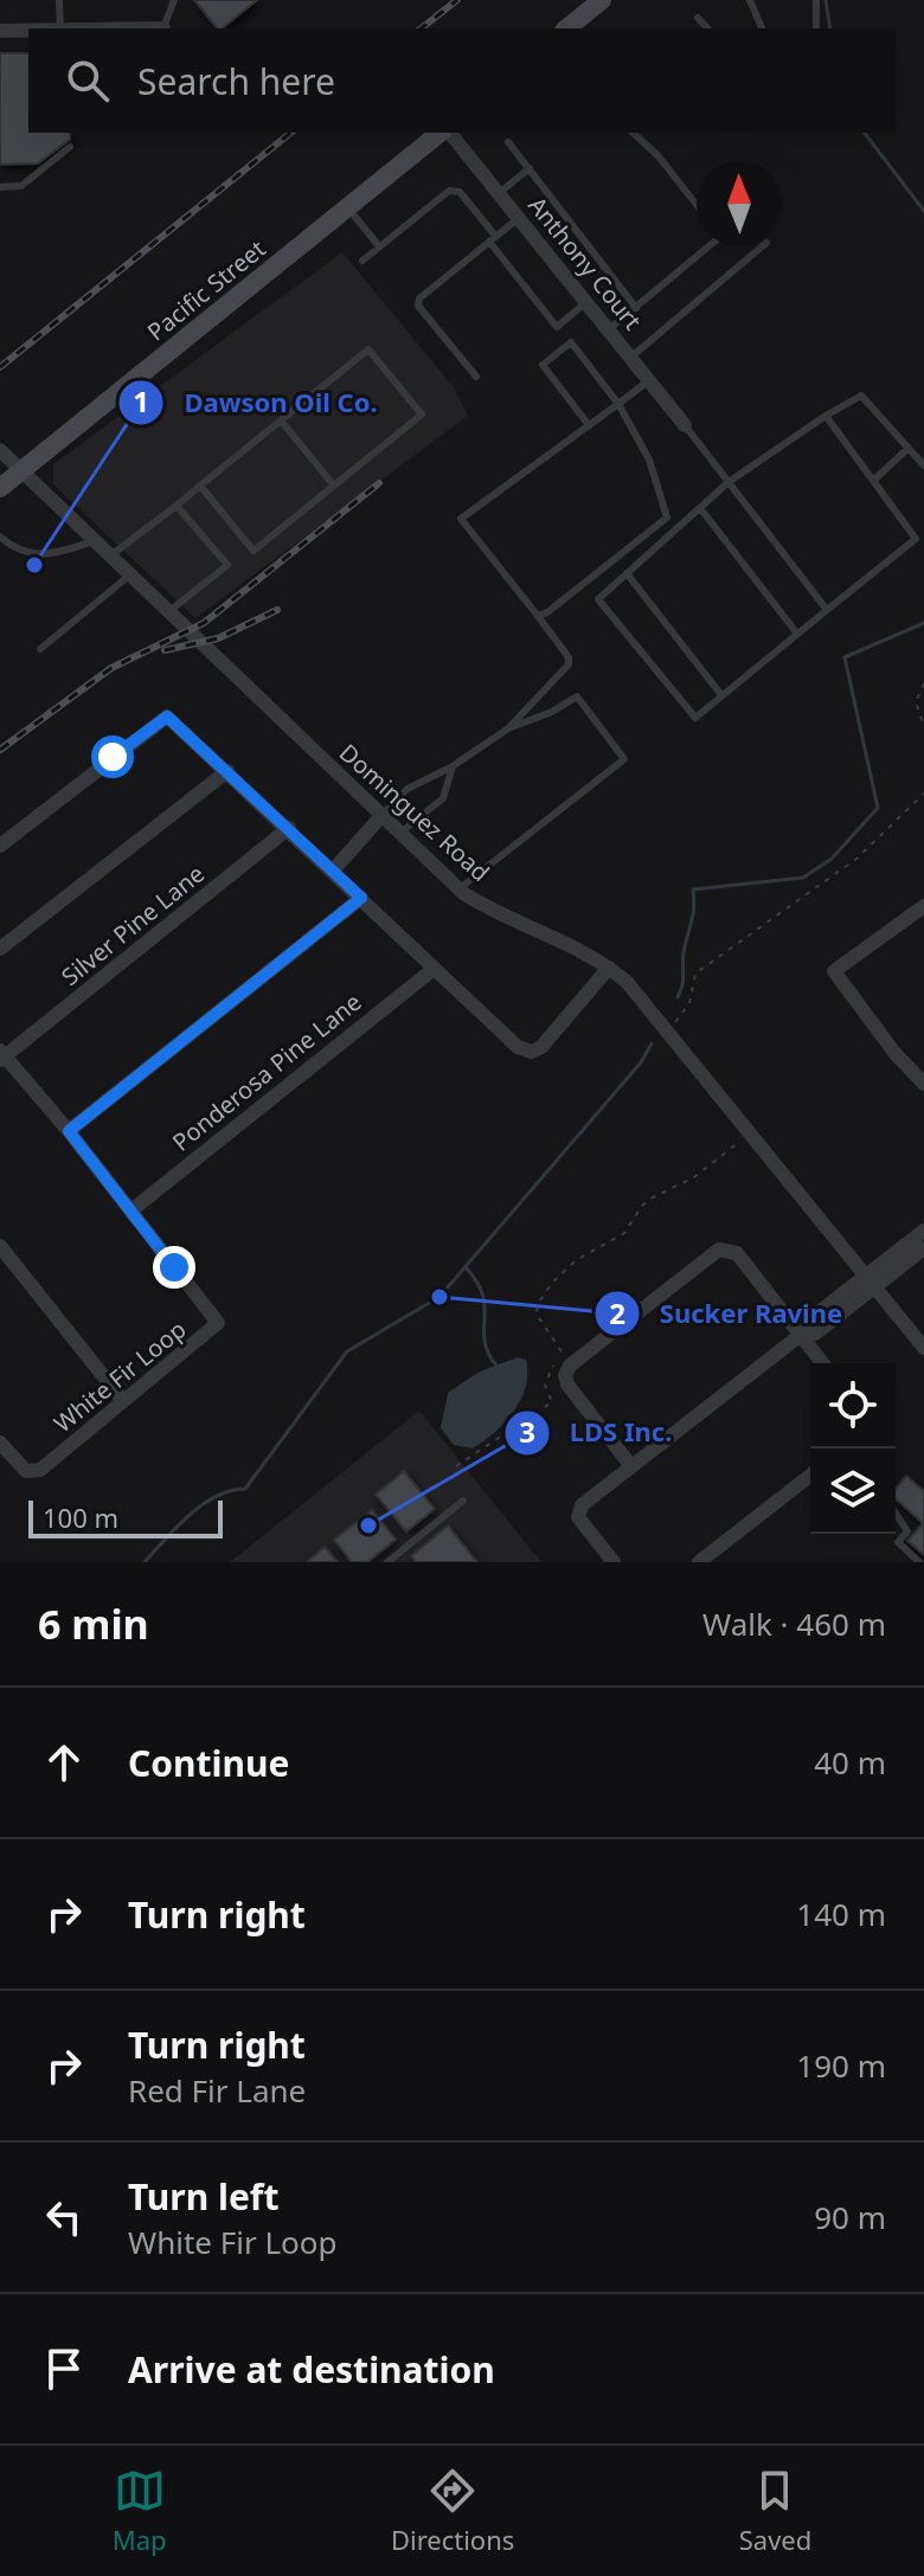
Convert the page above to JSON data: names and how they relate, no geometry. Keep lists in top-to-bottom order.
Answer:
{
  "streets": {
    "main road": ["Pacific Street"],
    "street": [
      "Anthony Court",
      "Dominguez Road",
      "Silver Pine Lane",
      "Ponderosa Pine Lane",
      "White Fir Loop"
    ]
  },
  "crossings": [
    ["Pacific Street", "Dominguez Road"],
    ["Silver Pine Lane", "White Fir Loop"],
    ["Ponderosa Pine Lane", "White Fir Loop"]
  ],
  "places": ["Dawson Oil Co.", "Sucker Ravine", "LDS Inc."],
  "scale_bar": "100 m",
  "north": "top",
  "page": {
    "search": "Search here",
    "scale": "100 m",
    "heading": ["6 min", "Walk · 460 m"],
    "list": [
      ["Continue", "40 m"],
      ["Turn right", "140 m"],
      ["Turn right", "Red Fir Lane", "190 m"],
      ["Turn left", "White Fir Loop", "90 m"],
      "Arrive at destination"
    ],
    "nav": ["Map", "Directions", "Saved"]
  }
}
